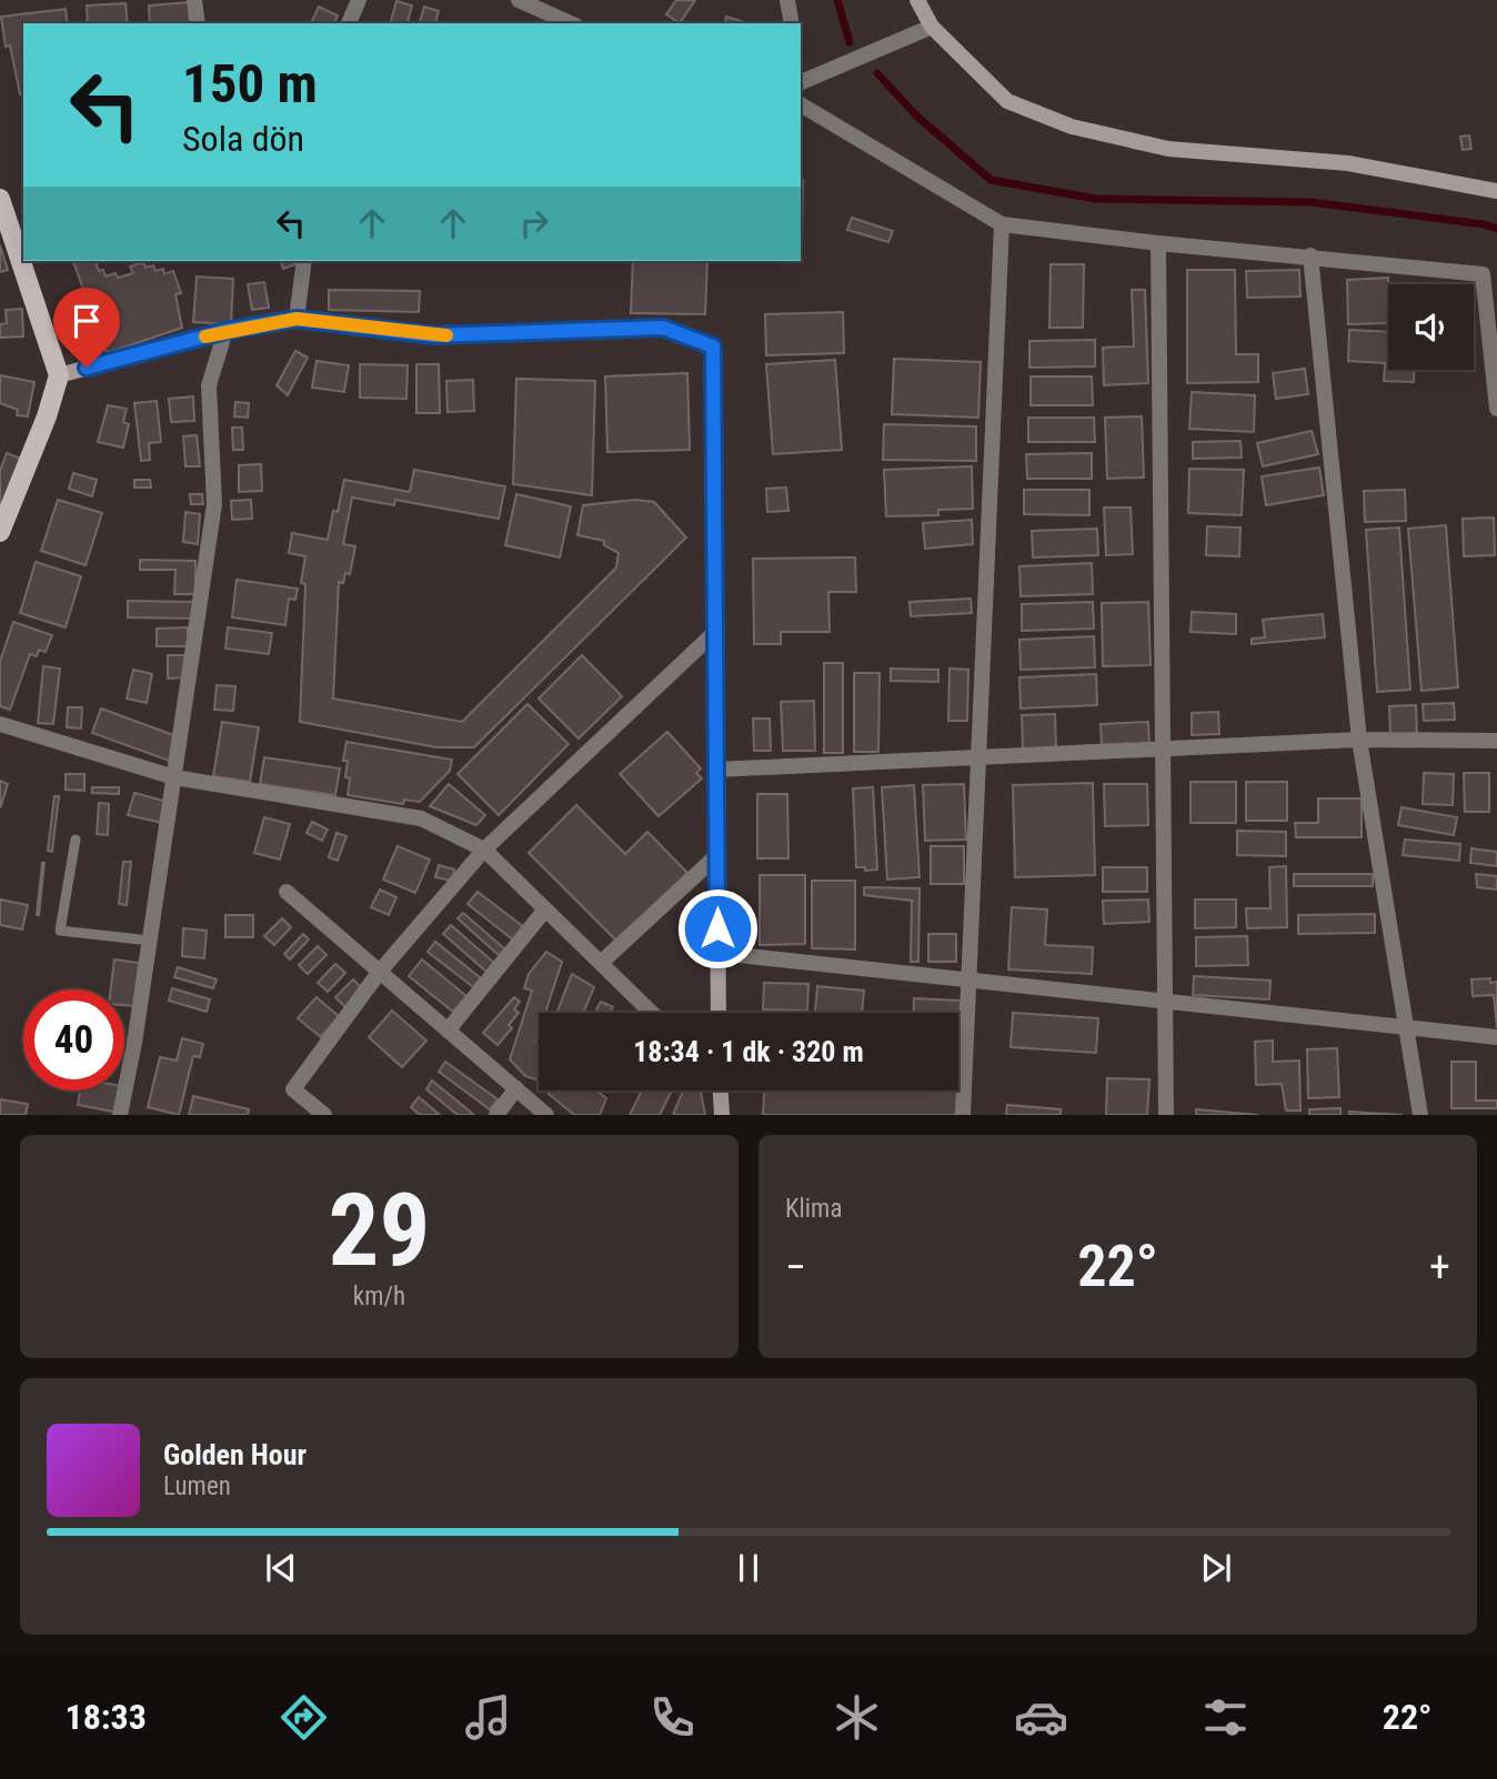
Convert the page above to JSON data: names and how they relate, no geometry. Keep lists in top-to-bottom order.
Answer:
{
  "page": {
    "turn": ["150 m", "Sola dön"],
    "limit": "40",
    "trip": "18:34 · 1 dk · 320 m",
    "tile": [
      ["29", "km/h"],
      "Klima"
    ],
    "heat": ["−", "22°", "+"],
    "song": ["Golden Hour", "Lumen"],
    "tabs": ["18:33", "22°"]
  }
}
